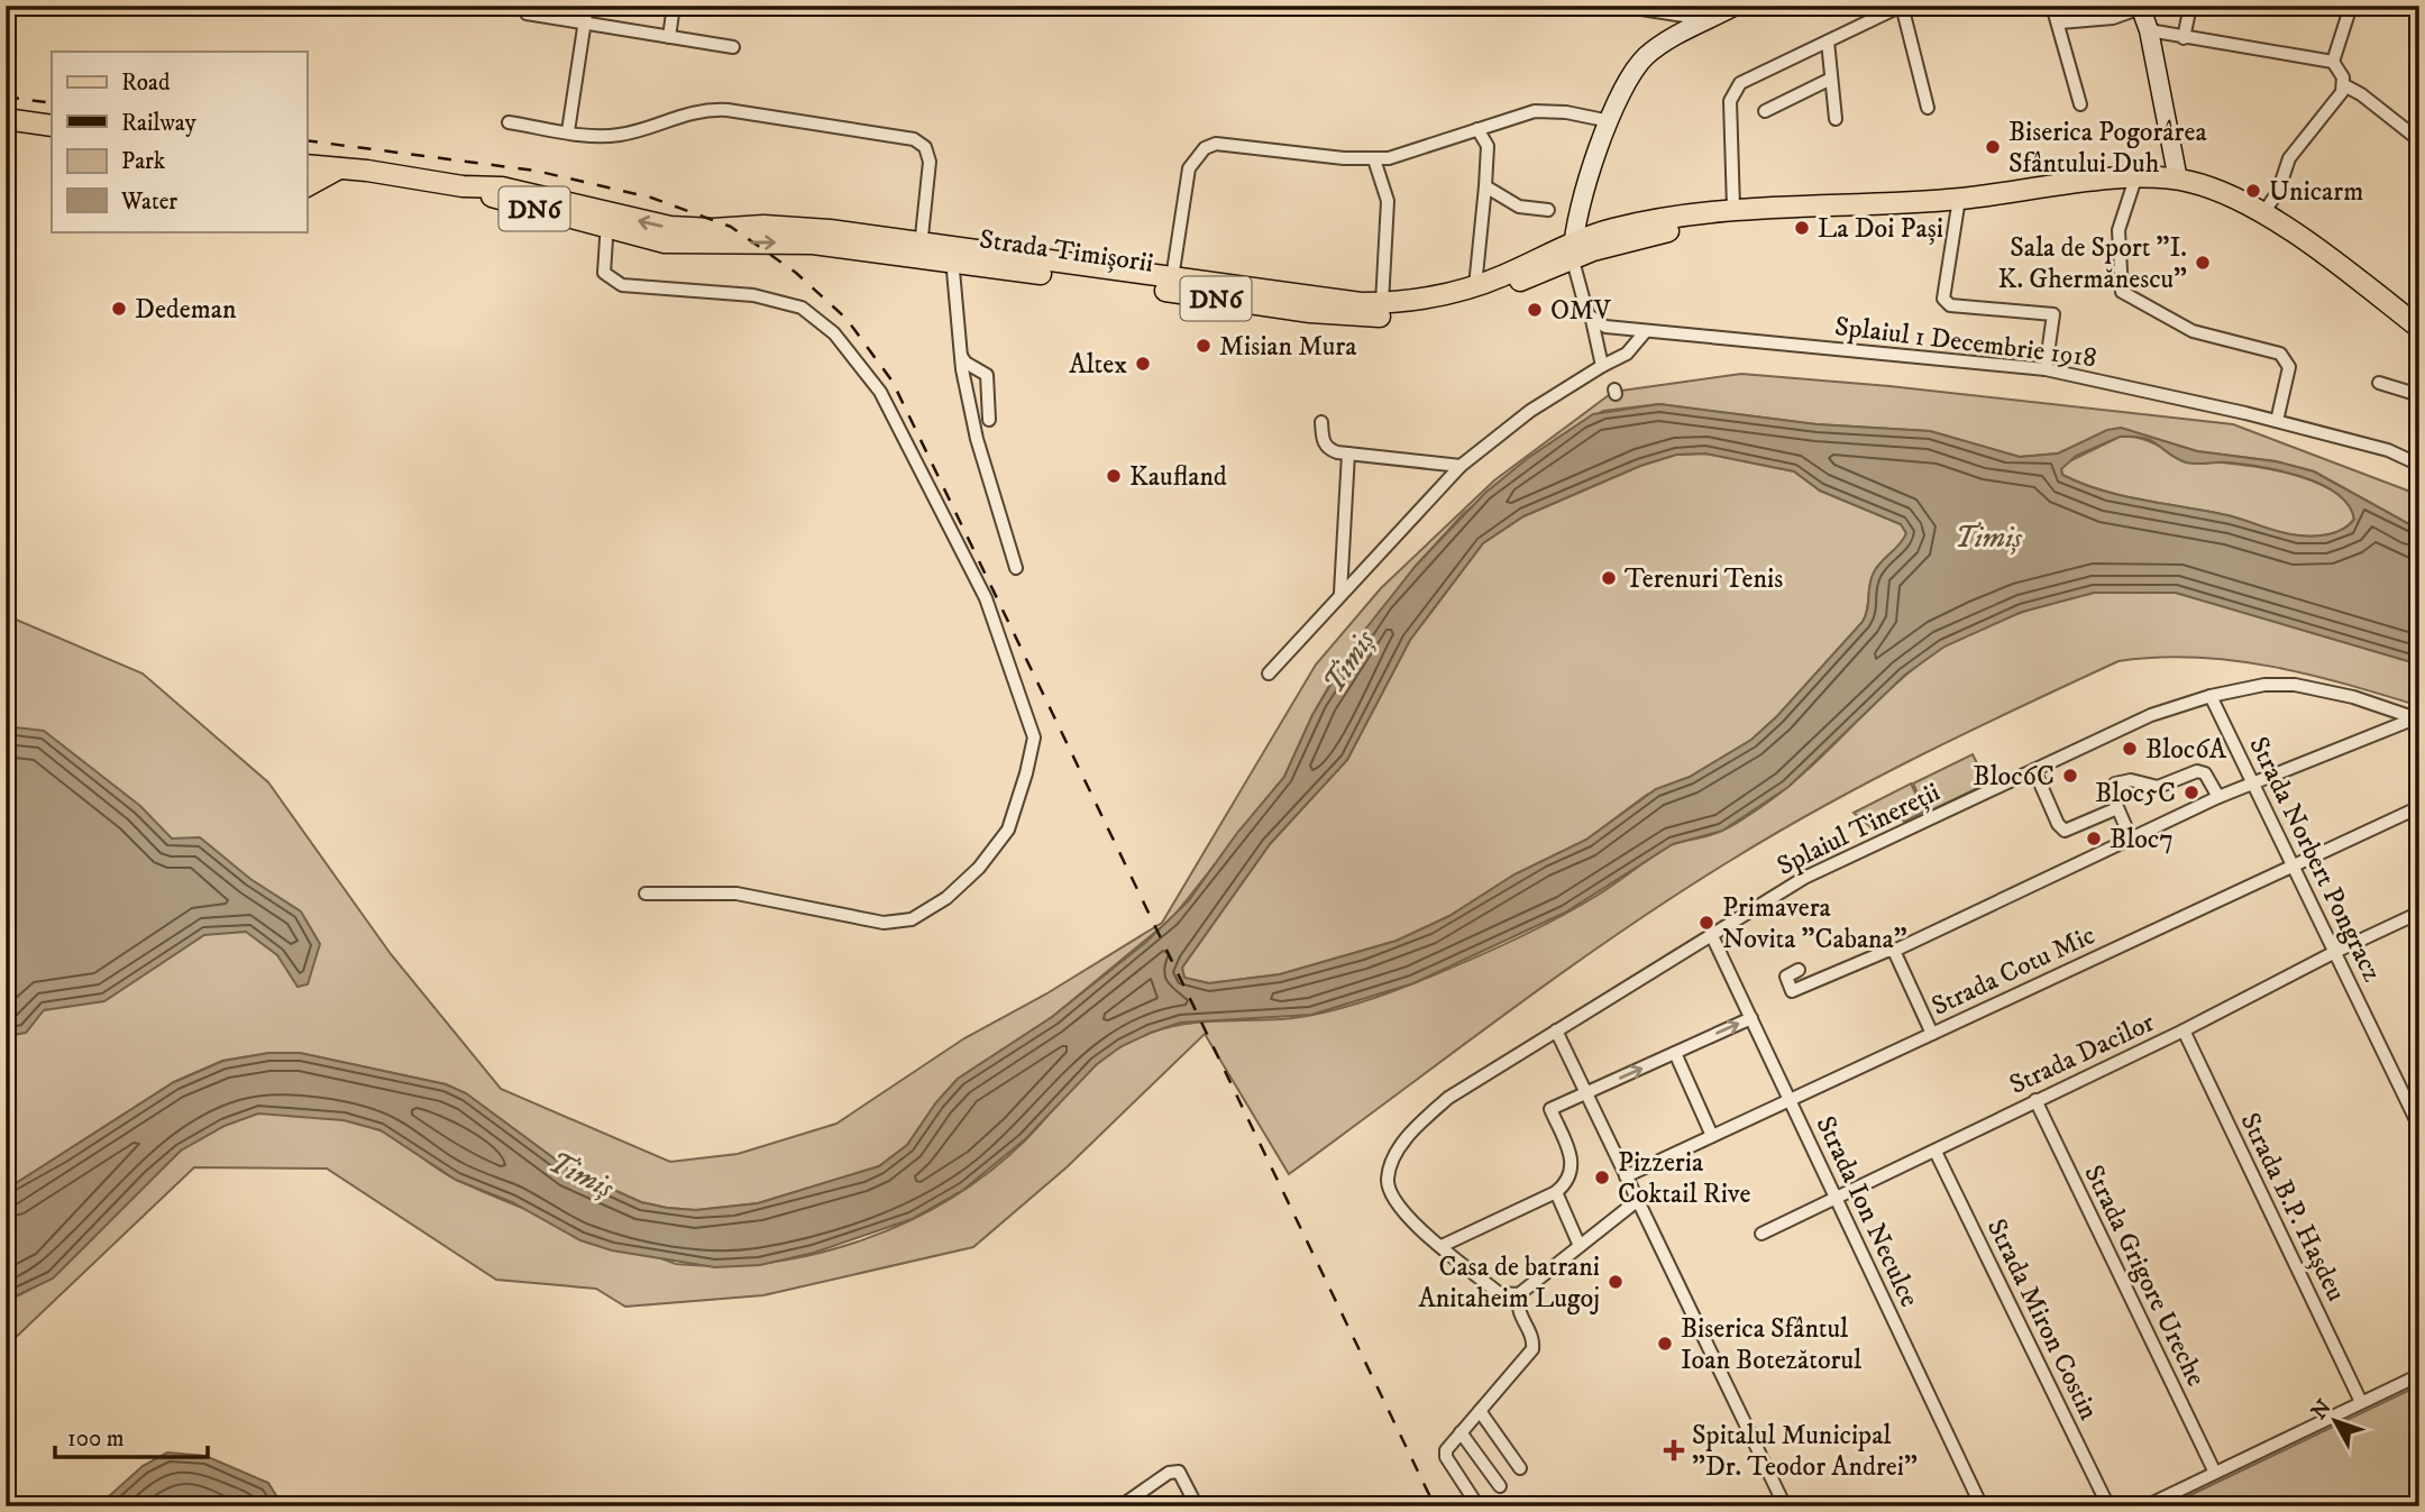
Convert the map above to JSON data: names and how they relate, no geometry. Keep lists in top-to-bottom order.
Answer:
{
  "streets": {
    "main road": ["DN6", "Strada Timișorii"],
    "street": [
      "Splaiul 1 Decembrie 1918",
      "Splaiul Tinereții",
      "Strada Norbert Pongracz",
      "Strada Cotu Mic",
      "Strada Dacilor",
      "Strada B.P. Hașdeu",
      "Strada Ion Neculce",
      "Strada Grigore Ureche",
      "Strada Miron Costin"
    ]
  },
  "crossings": [
    ["Splaiul Tinereții", "Strada Norbert Pongracz"],
    ["Splaiul Tinereții", "Strada Ion Neculce"],
    ["Strada Norbert Pongracz", "Strada Cotu Mic"],
    ["Strada Norbert Pongracz", "Strada Dacilor"],
    ["Strada Cotu Mic", "Strada Ion Neculce"],
    ["Strada Dacilor", "Strada B.P. Hașdeu"],
    ["Strada Dacilor", "Strada Ion Neculce"],
    ["Strada Dacilor", "Strada Grigore Ureche"],
    ["Strada Dacilor", "Strada Miron Costin"]
  ],
  "water": ["Timiș"],
  "places": {
    "other": [
      "Biserica Pogorârea Sfântului Duh",
      "Unicarm",
      "La Doi Pași",
      "Sala de Sport \"I. K. Ghermănescu\"",
      "Dedeman",
      "OMV",
      "Misian Mura",
      "Altex",
      "Kaufland",
      "Terenuri Tenis",
      "Bloc6A",
      "Bloc6C",
      "Bloc5C",
      "Bloc7",
      "Primavera Novita \"Cabana\"",
      "Pizzeria Coktail Rive",
      "Casa de batrani Anitaheim Lugoj",
      "Biserica Sfântul Ioan Botezătorul"
    ],
    "health": ["Spitalul Municipal \"Dr. Teodor Andrei\""]
  },
  "legend": [
    "Road",
    "Railway",
    "Park",
    "Water"
  ],
  "scale_bar": "100 m",
  "north": "top left"
}
